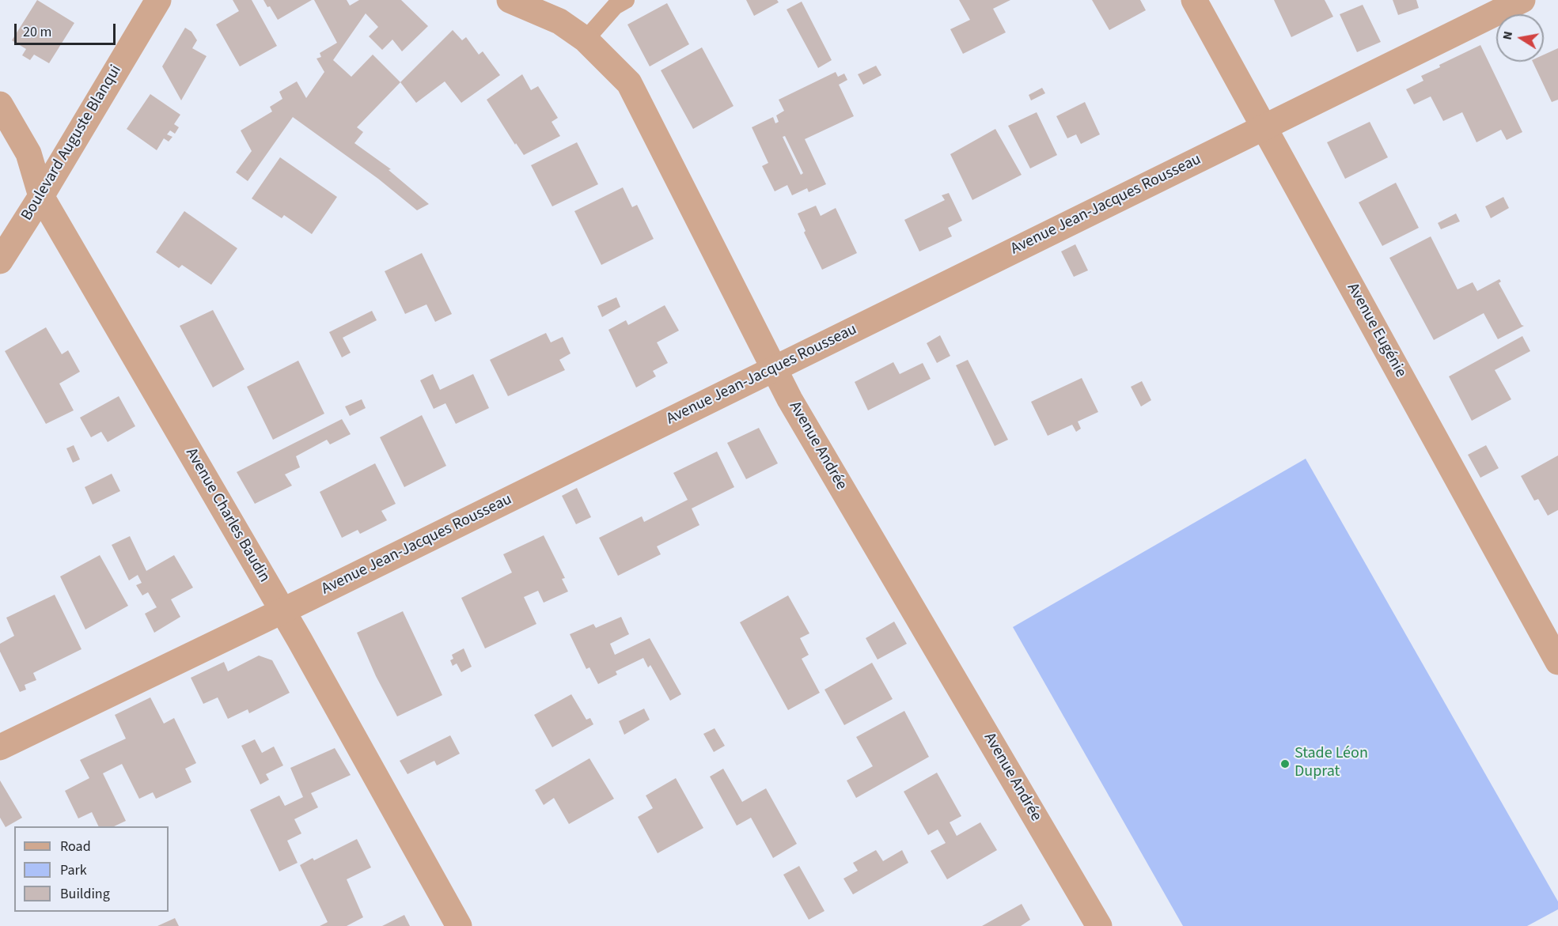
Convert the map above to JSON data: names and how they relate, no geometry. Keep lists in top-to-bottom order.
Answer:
{
  "streets": {
    "street": [
      "Boulevard Auguste Blanqui",
      "Avenue Jean-Jacques Rousseau",
      "Avenue Eugénie",
      "Avenue Andrée",
      "Avenue Charles Baudin"
    ]
  },
  "crossings": [
    ["Boulevard Auguste Blanqui", "Avenue Charles Baudin"],
    ["Avenue Jean-Jacques Rousseau", "Avenue Eugénie"],
    ["Avenue Jean-Jacques Rousseau", "Avenue Andrée"],
    ["Avenue Jean-Jacques Rousseau", "Avenue Charles Baudin"]
  ],
  "places": ["Stade Léon Duprat"],
  "legend": ["Road", "Park", "Building"],
  "scale_bar": "20 m",
  "north": "left"
}
